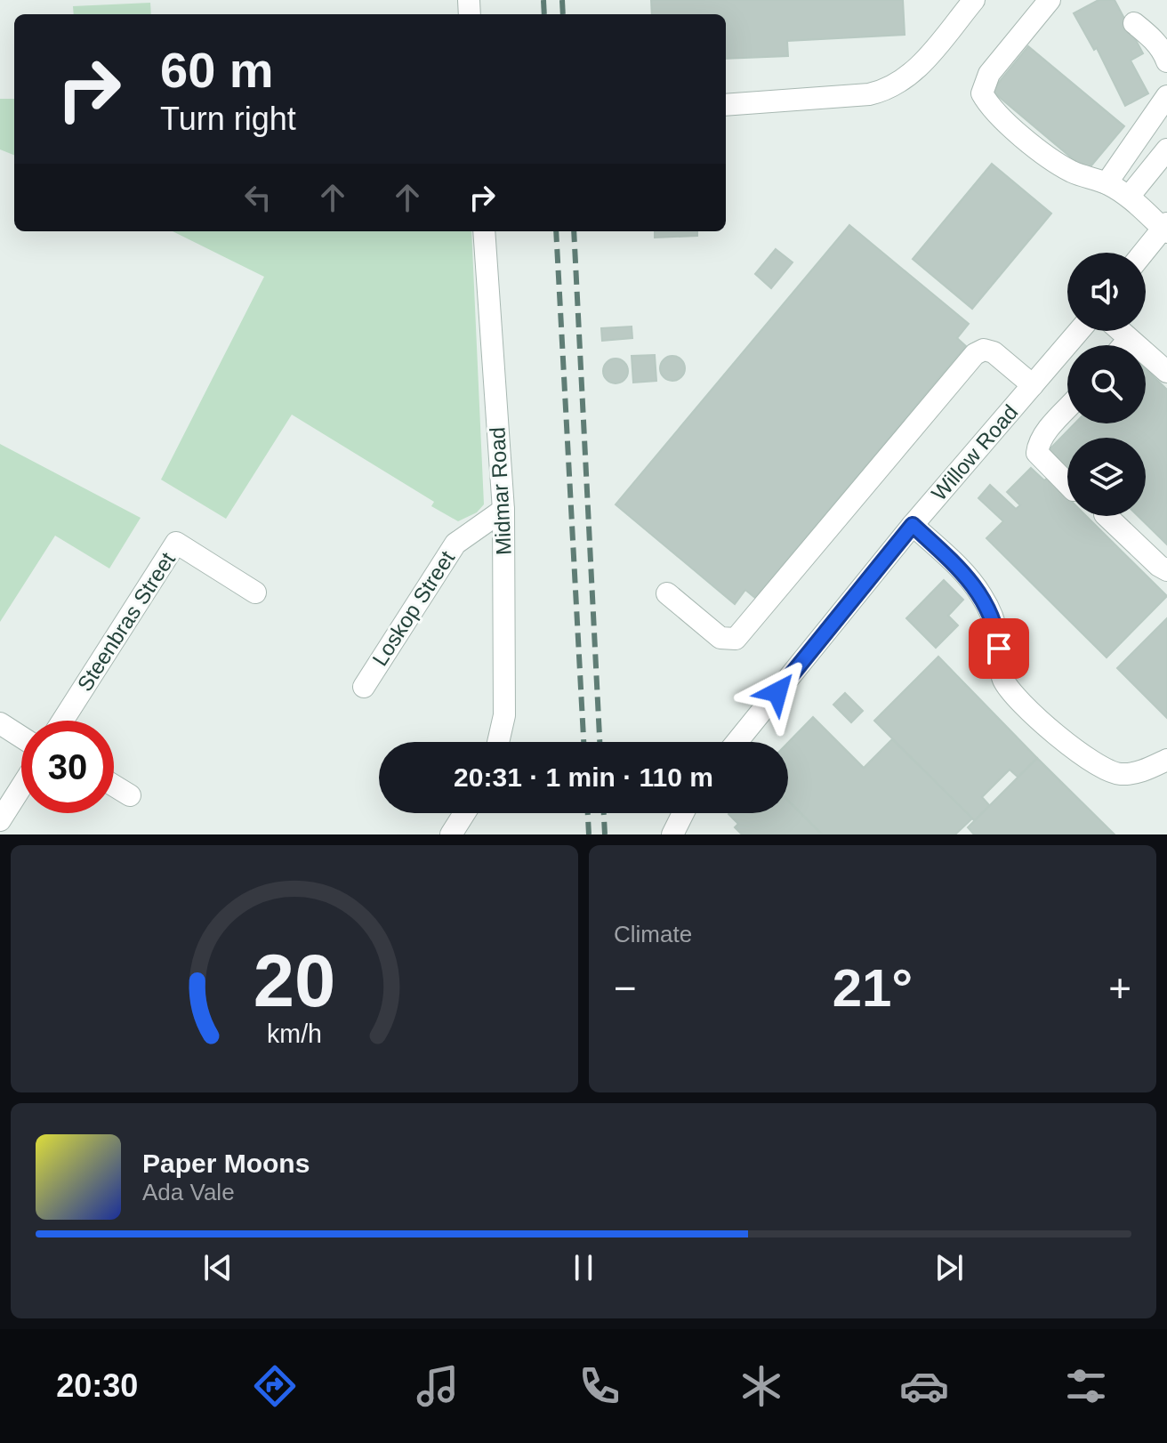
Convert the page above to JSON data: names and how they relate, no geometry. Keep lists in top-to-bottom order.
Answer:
{
  "streets": {
    "street": [
      "Willow Road",
      "Midmar Road",
      "Loskop Street",
      "Steenbras Street"
    ]
  },
  "crossings": [
    ["Midmar Road", "Loskop Street"]
  ],
  "page": {
    "turn": ["60 m", "Turn right"],
    "limit": "30",
    "trip": "20:31 · 1 min · 110 m",
    "tile": "Climate",
    "heat": ["−", "21°", "+"],
    "song": ["Paper Moons", "Ada Vale"],
    "tabs": "20:30",
    "gauge": ["20", "km/h"]
  }
}
